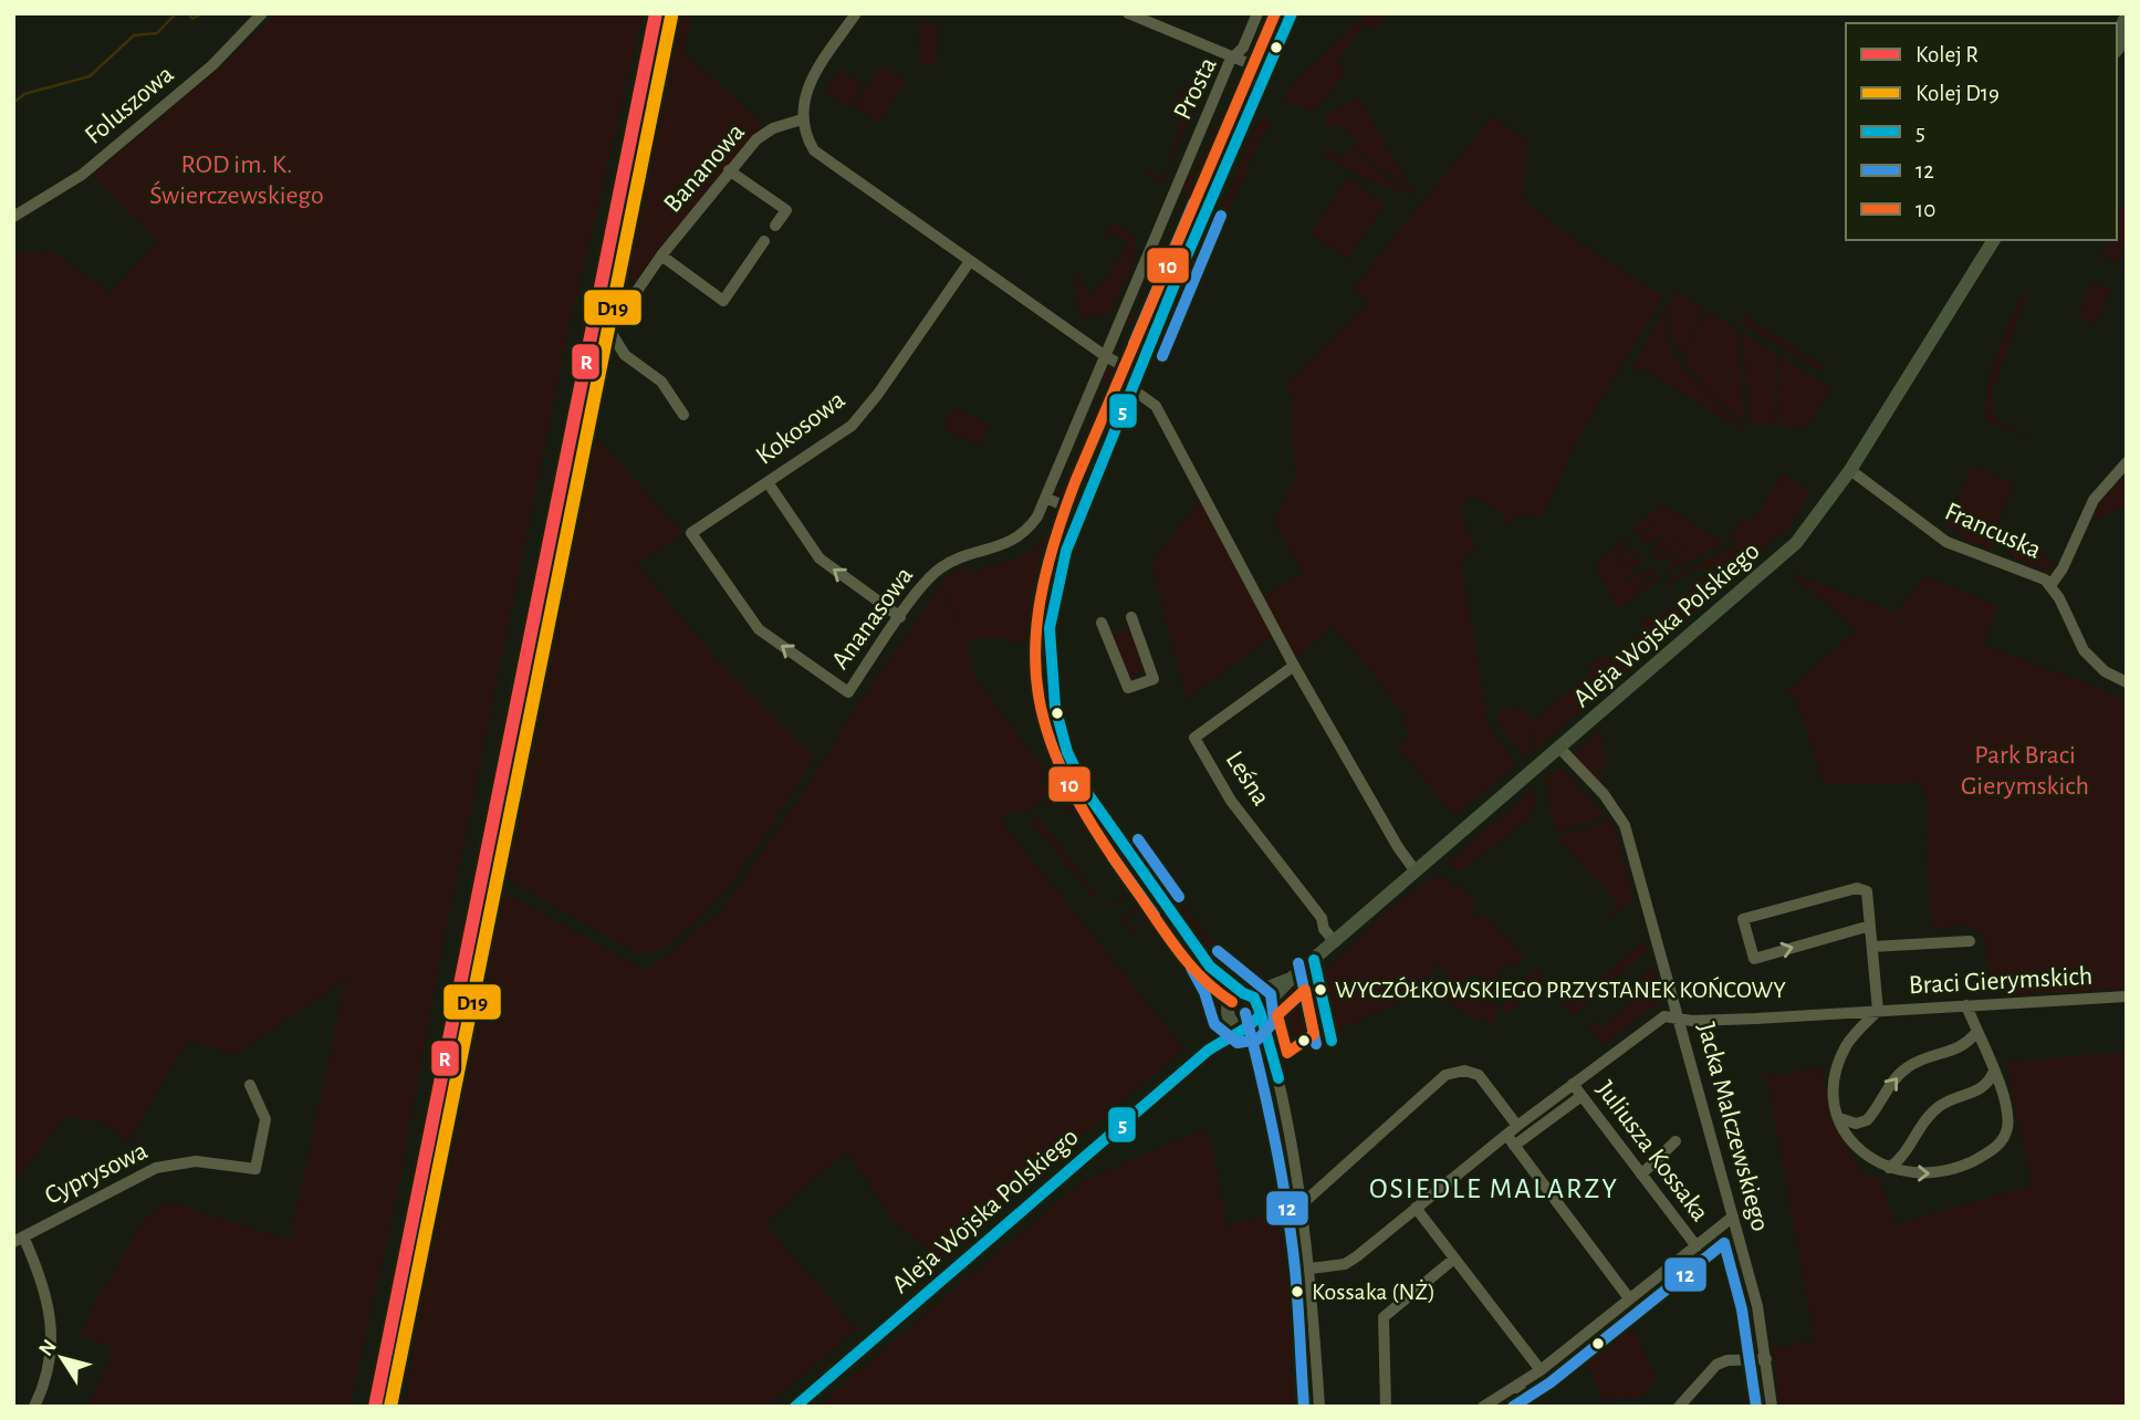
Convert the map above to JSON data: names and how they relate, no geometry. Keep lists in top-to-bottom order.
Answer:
{
  "streets": {
    "main road": ["Aleja Wojska Polskiego"],
    "street": [
      "Prosta",
      "Foluszowa",
      "Bananowa",
      "Kokosowa",
      "Francuska",
      "Ananasowa",
      "Leśna",
      "Braci Gierymskich",
      "Jacka Malczewskiego",
      "Juliusza Kossaka",
      "Cyprysowa"
    ]
  },
  "crossings": [
    ["Prosta", "Ananasowa"],
    ["Kokosowa", "Ananasowa"],
    ["Francuska", "Aleja Wojska Polskiego"],
    ["Aleja Wojska Polskiego", "Leśna"],
    ["Aleja Wojska Polskiego", "Jacka Malczewskiego"],
    ["Braci Gierymskich", "Jacka Malczewskiego"],
    ["Braci Gierymskich", "Juliusza Kossaka"],
    ["Jacka Malczewskiego", "Juliusza Kossaka"]
  ],
  "districts": ["OSIEDLE MALARZY"],
  "parks": ["ROD im. K. Świerczewskiego", "Park Braci Gierymskich"],
  "places": ["WYCZÓŁKOWSKIEGO PRZYSTANEK KOŃCOWY", "Kossaka (NŻ)"],
  "lines": [
    "rail line R",
    "transit line 5",
    "transit line 10",
    "rail line D19",
    "transit line 12"
  ],
  "legend": [
    "Kolej R",
    "Kolej D19",
    "5",
    "12",
    "10"
  ],
  "north": "top left"
}
